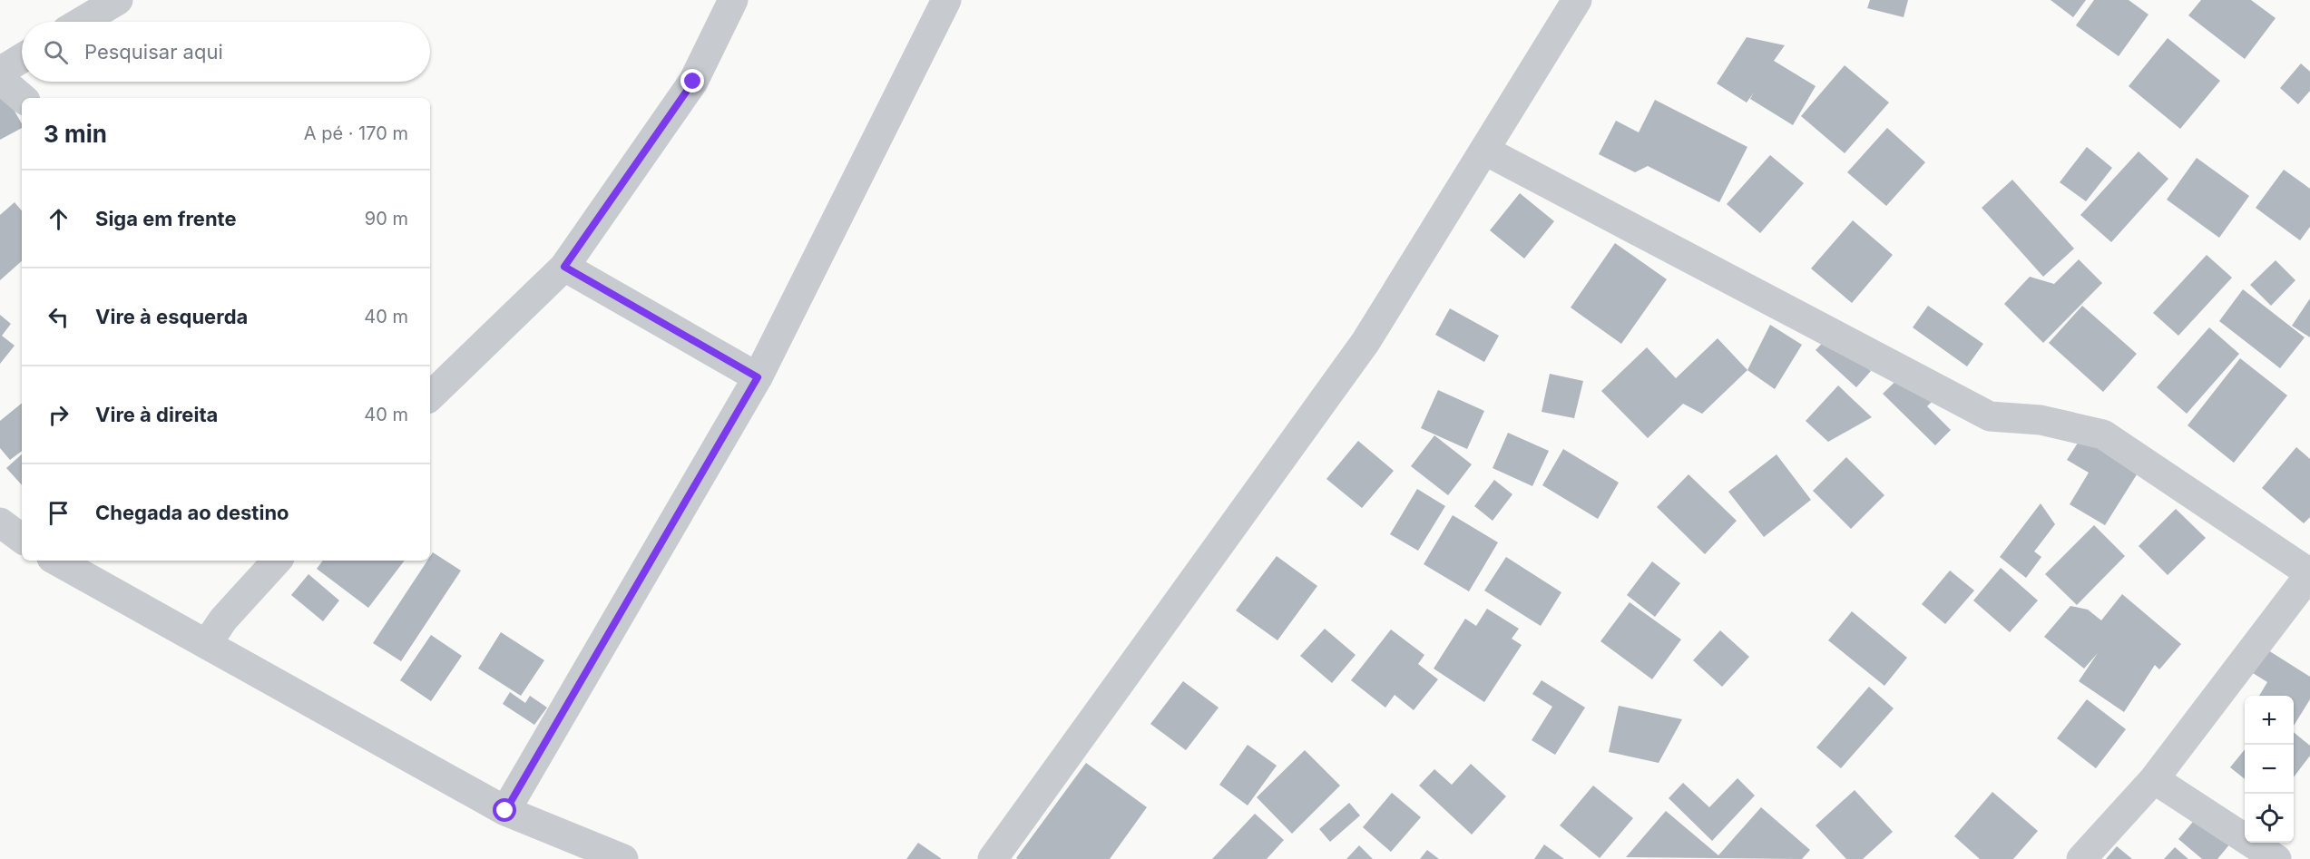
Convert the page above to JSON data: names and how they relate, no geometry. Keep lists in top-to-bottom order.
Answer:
{
  "page": {
    "search": "Pesquisar aqui",
    "heading": ["3 min", "A pé · 170 m"],
    "list": [
      ["Siga em frente", "90 m"],
      ["Vire à esquerda", "40 m"],
      ["Vire à direita", "40 m"],
      "Chegada ao destino"
    ],
    "map_buttons": ["+", "−"]
  }
}
